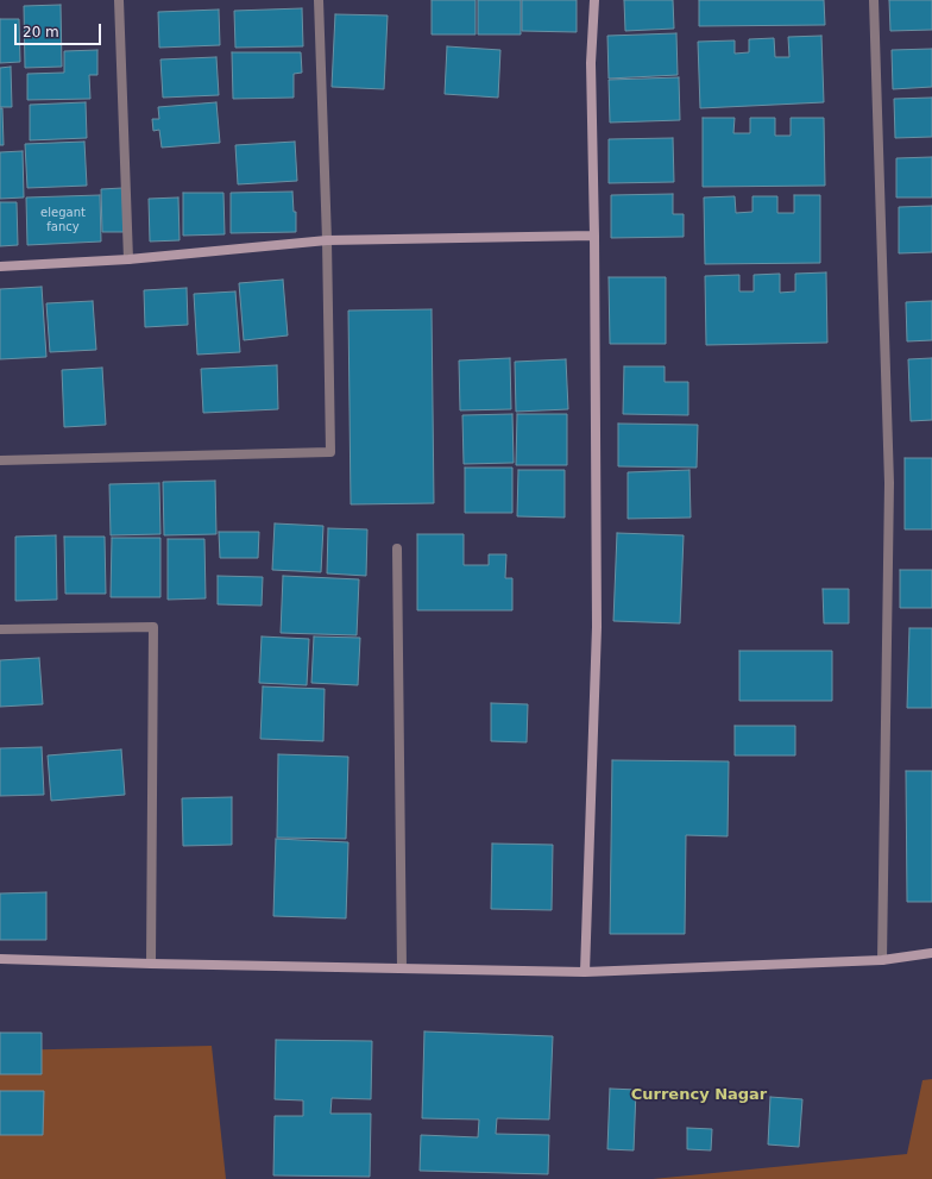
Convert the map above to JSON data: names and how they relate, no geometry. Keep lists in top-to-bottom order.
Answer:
{
  "districts": ["Currency Nagar"],
  "house_numbers": ["elegant fancy"],
  "scale_bar": "20 m"
}
